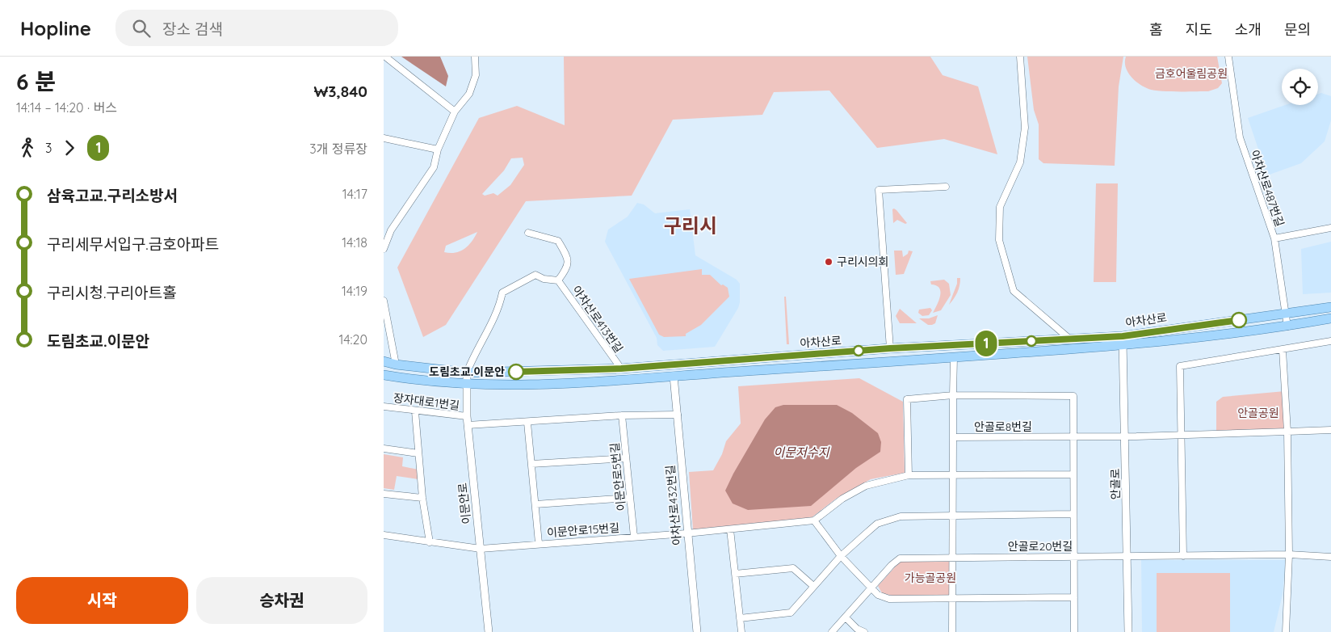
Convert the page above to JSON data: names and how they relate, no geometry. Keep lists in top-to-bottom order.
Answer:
{
  "streets": {
    "main road": ["아차산로"],
    "street": [
      "아차산로487번길",
      "아차산로413번길",
      "장자대로1번길",
      "안골로8번길",
      "이문안로5번길",
      "안골로",
      "이문안로",
      "아차산로432번길",
      "이문안로15번길",
      "안골로20번길"
    ]
  },
  "crossings": [
    ["아차산로487번길", "아차산로"],
    ["아차산로413번길", "아차산로"],
    ["아차산로413번길", "이문안로"],
    ["아차산로", "안골로"],
    ["아차산로", "이문안로"],
    ["아차산로", "아차산로432번길"],
    ["장자대로1번길", "이문안로"],
    ["안골로8번길", "안골로"],
    ["이문안로5번길", "이문안로15번길"],
    ["안골로", "안골로20번길"],
    ["이문안로", "이문안로15번길"],
    ["아차산로432번길", "이문안로15번길"]
  ],
  "districts": ["구리시"],
  "water": ["이문저수지"],
  "parks": ["금호어울림공원", "안골공원", "가능골공원"],
  "places": ["구리시의회", "도림초교.이문안"],
  "lines": ["bus line 1"],
  "page": {
    "header": "Hopline",
    "search": "장소 검색",
    "nav": [
      "홈",
      "지도",
      "소개",
      "문의"
    ],
    "heading": ["6 분", "14:14 – 14:20 · 버스", "₩3,840"],
    "on_map": "1",
    "legs": ["3", "1", "3개 정류장"],
    "list": [
      {
        "name": "삼육고교.구리소방서",
        "value": "14:17"
      },
      {
        "name": "구리세무서입구.금호아파트",
        "value": "14:18"
      },
      {
        "name": "구리시청.구리아트홀",
        "value": "14:19"
      },
      {
        "name": "도림초교.이문안",
        "value": "14:20"
      }
    ],
    "buttons": ["시작", "승차권"]
  }
}
